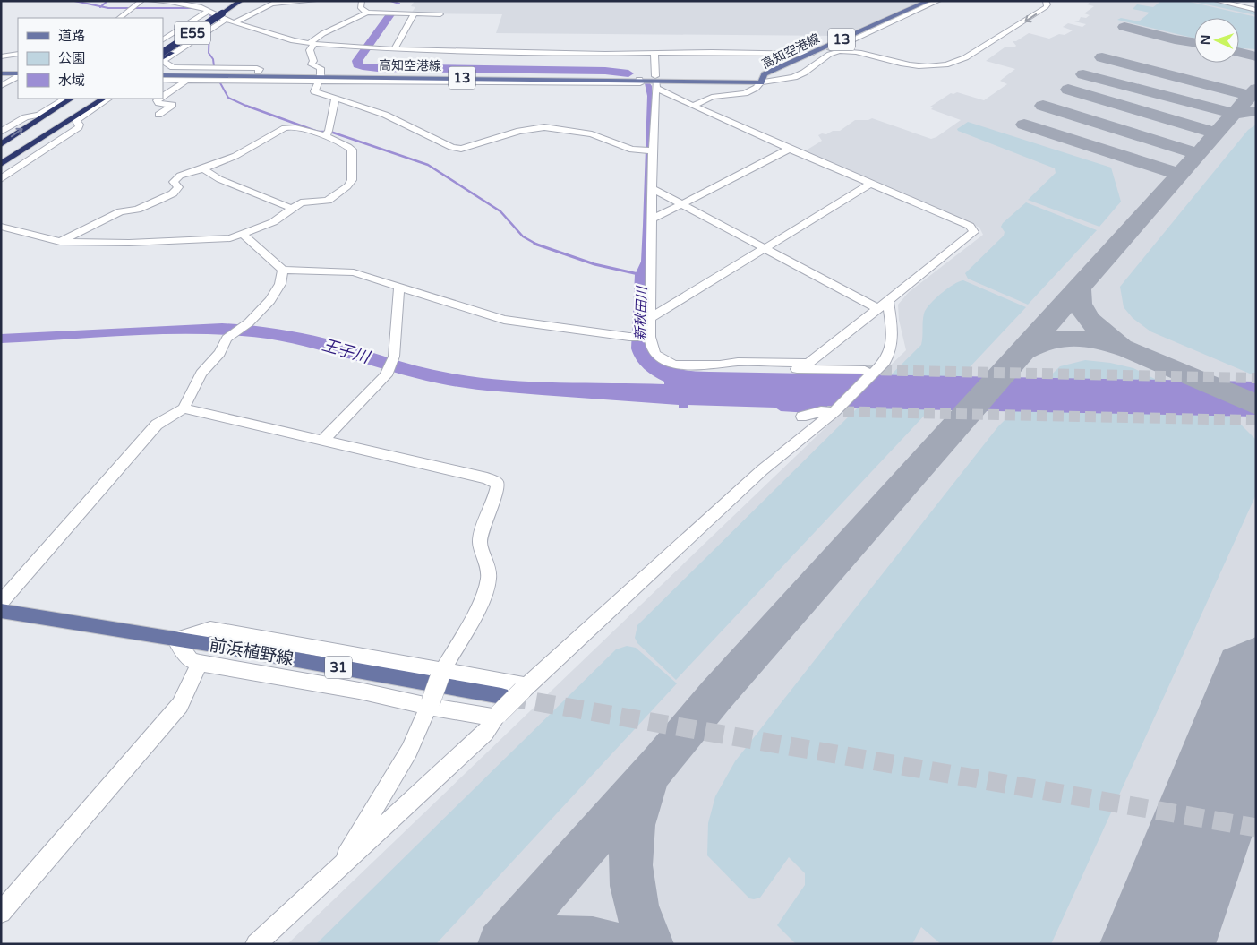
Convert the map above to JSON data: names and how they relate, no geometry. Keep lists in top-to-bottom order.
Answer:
{
  "streets": {
    "highway": ["E55"],
    "main road": [
      "13",
      "高知空港線",
      "前浜植野線",
      "31"
    ]
  },
  "water": ["新秋田川", "王子川"],
  "legend": ["道路", "公園", "水域"],
  "north": "left"
}
